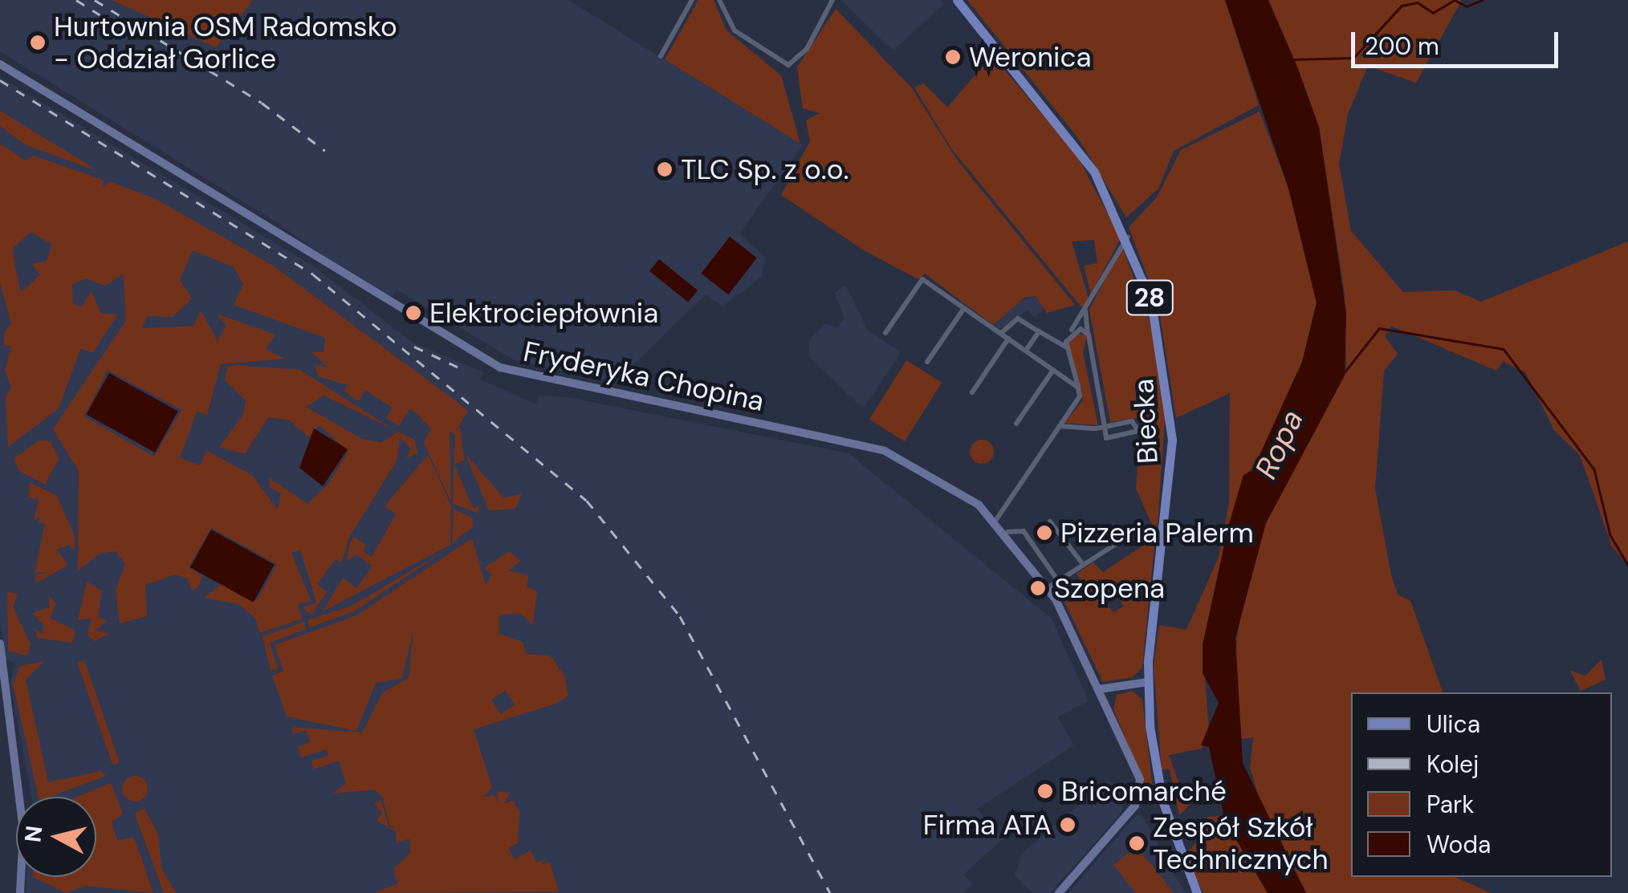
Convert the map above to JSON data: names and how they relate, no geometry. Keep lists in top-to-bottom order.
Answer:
{
  "streets": {
    "main road": ["28", "Biecka"],
    "street": ["Fryderyka Chopina"]
  },
  "water": ["Ropa"],
  "places": [
    "Hurtownia OSM Radomsko - Oddział Gorlice",
    "Weronica",
    "TLC Sp. z o.o.",
    "Elektrociepłownia",
    "Pizzeria Palerm",
    "Szopena",
    "Bricomarché",
    "Firma ATA",
    "Zespół Szkół Technicznych"
  ],
  "legend": [
    "Ulica",
    "Kolej",
    "Park",
    "Woda"
  ],
  "scale_bar": "200 m",
  "north": "left"
}
